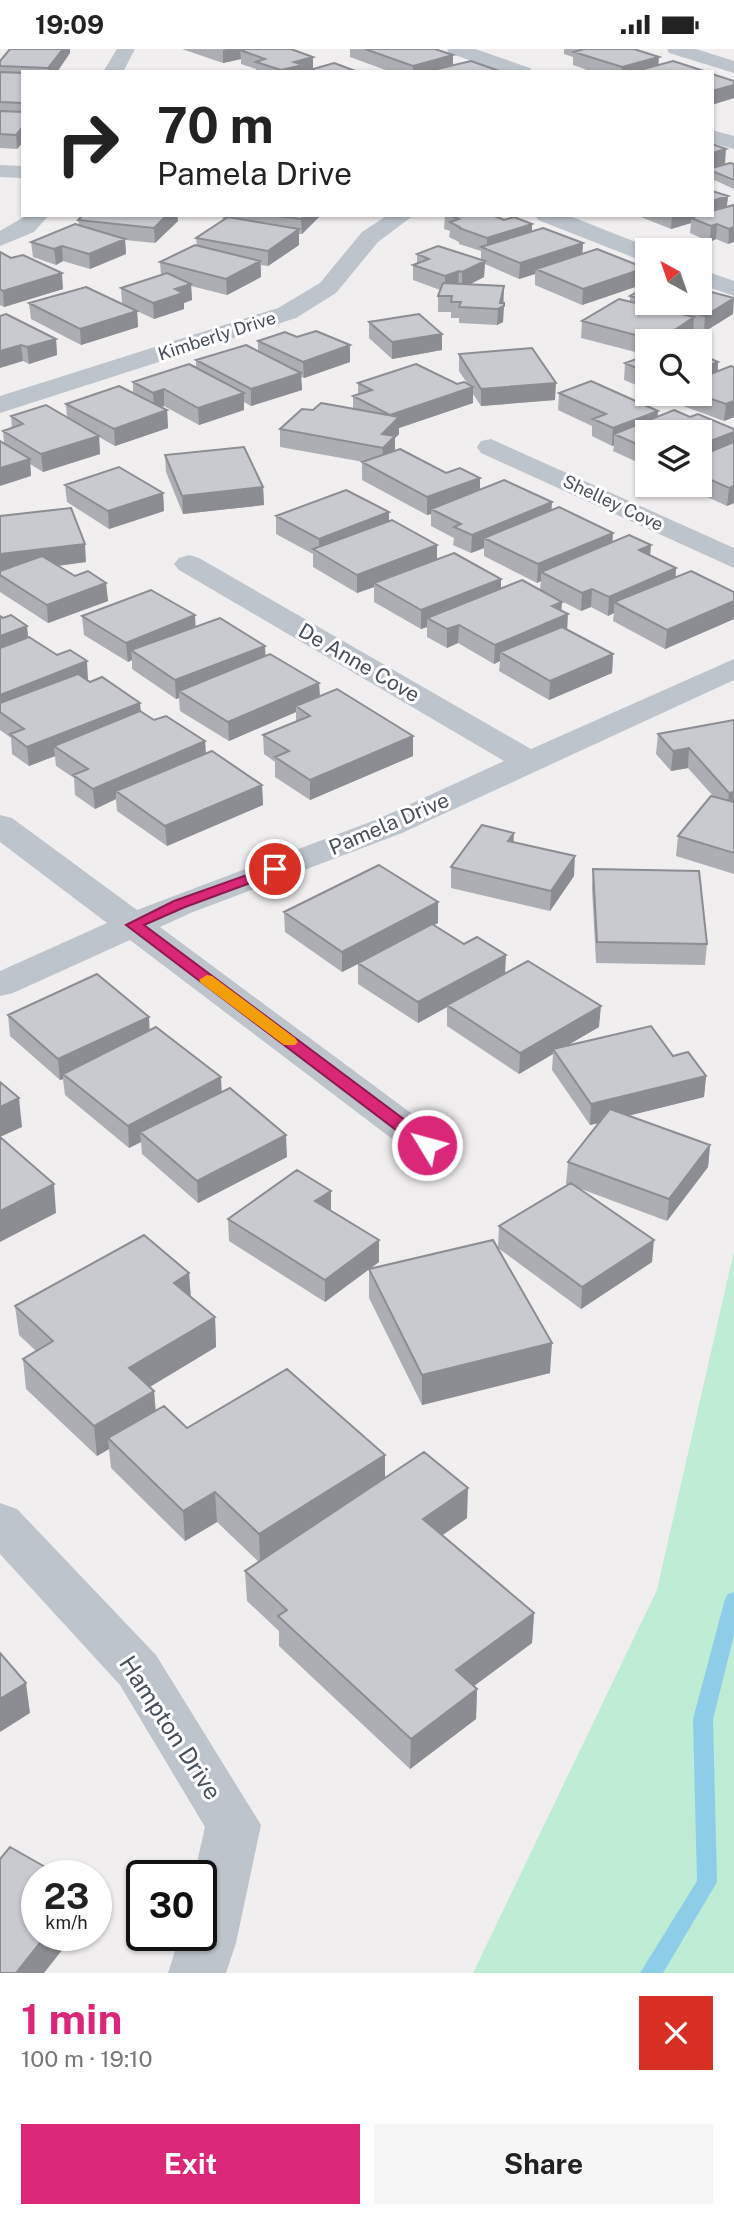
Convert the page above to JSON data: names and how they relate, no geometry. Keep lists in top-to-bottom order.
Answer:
{
  "streets": {
    "street": [
      "Kimberly Drive",
      "Shelley Cove",
      "De Anne Cove",
      "Pamela Drive",
      "Hampton Drive"
    ]
  },
  "crossings": [
    ["De Anne Cove", "Pamela Drive"]
  ],
  "north": "top left",
  "page": {
    "status": "19:09",
    "turn": ["70 m", "Pamela Drive"],
    "speed": "23 km/h",
    "limit": "30",
    "heading": ["1 min", "100 m · 19:10"],
    "buttons": ["Exit", "Share"]
  }
}
